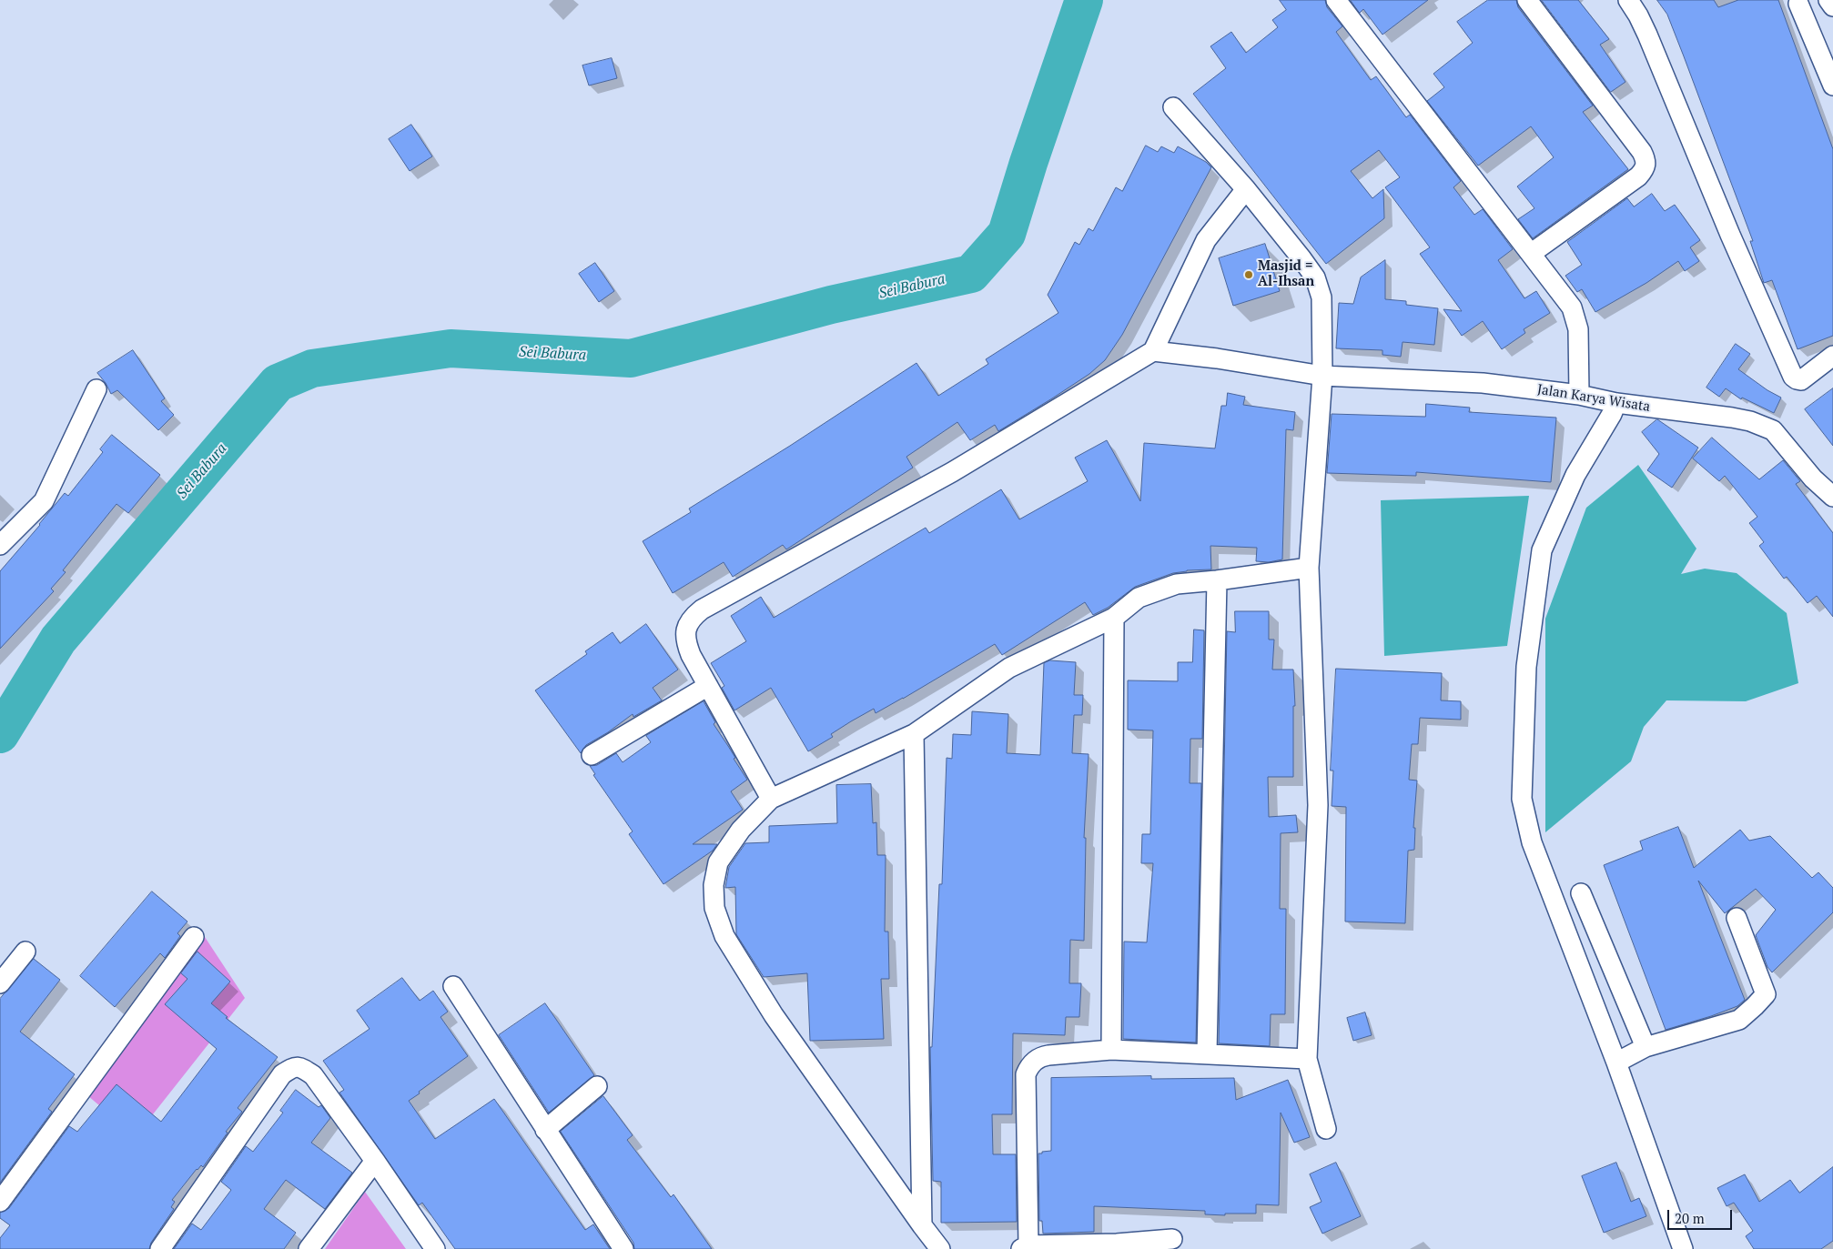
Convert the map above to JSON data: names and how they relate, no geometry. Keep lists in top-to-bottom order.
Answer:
{
  "streets": {
    "street": ["Jalan Karya Wisata"]
  },
  "water": ["Sei Babura"],
  "places": ["Masjid = Al-Ihsan"],
  "scale_bar": "20 m"
}
